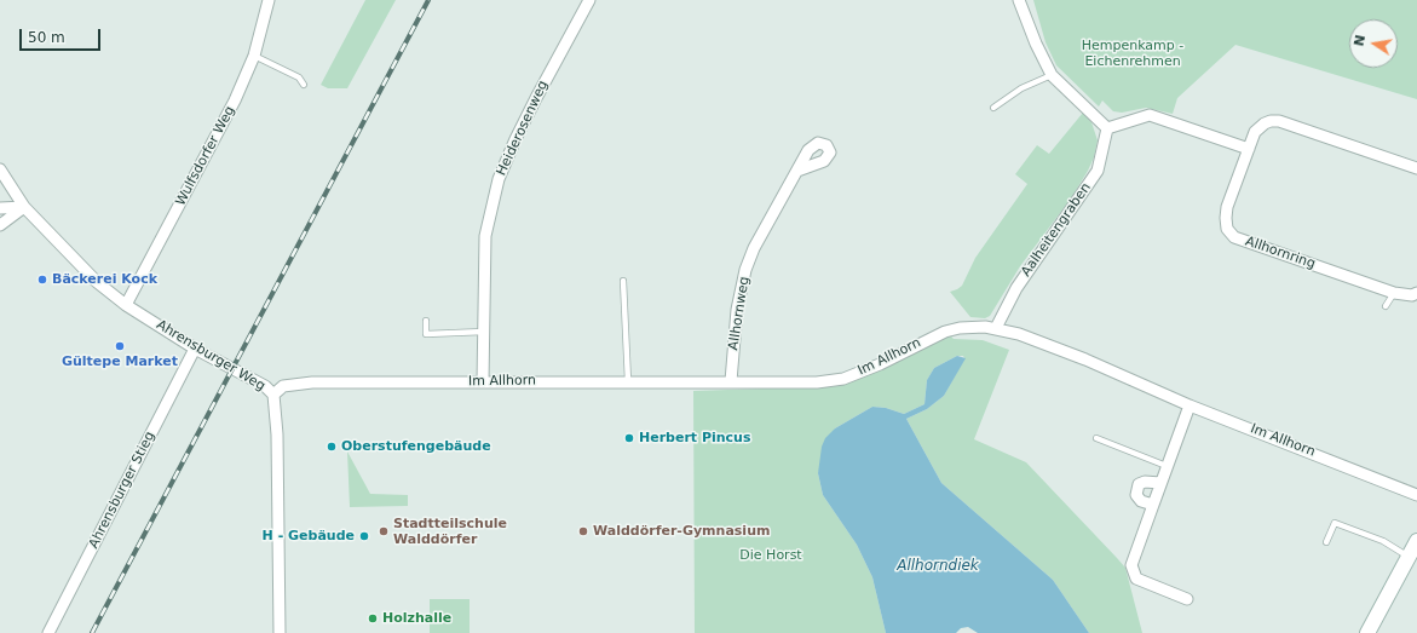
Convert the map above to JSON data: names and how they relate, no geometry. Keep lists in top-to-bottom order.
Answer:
{
  "streets": {
    "street": [
      "Heiderosenweg",
      "Wulfsdorfer Weg",
      "Aalheitengraben",
      "Allhornring",
      "Allhornweg",
      "Ahrensburger Weg",
      "Im Allhorn",
      "Ahrensburger Stieg"
    ]
  },
  "crossings": [
    ["Heiderosenweg", "Im Allhorn"],
    ["Wulfsdorfer Weg", "Ahrensburger Weg"],
    ["Aalheitengraben", "Im Allhorn"],
    ["Allhornweg", "Im Allhorn"],
    ["Ahrensburger Weg", "Im Allhorn"],
    ["Ahrensburger Weg", "Ahrensburger Stieg"]
  ],
  "water": ["Allhorndiek"],
  "parks": ["Hempenkamp - Eichenrehmen", "Die Horst"],
  "places": [
    "Bäckerei Kock",
    "Gültepe Market",
    "Herbert Pincus",
    "Oberstufengebäude",
    "Stadtteilschule Walddörfer",
    "Walddörfer-Gymnasium",
    "H - Gebäude",
    "Holzhalle"
  ],
  "scale_bar": "50 m",
  "north": "left"
}
